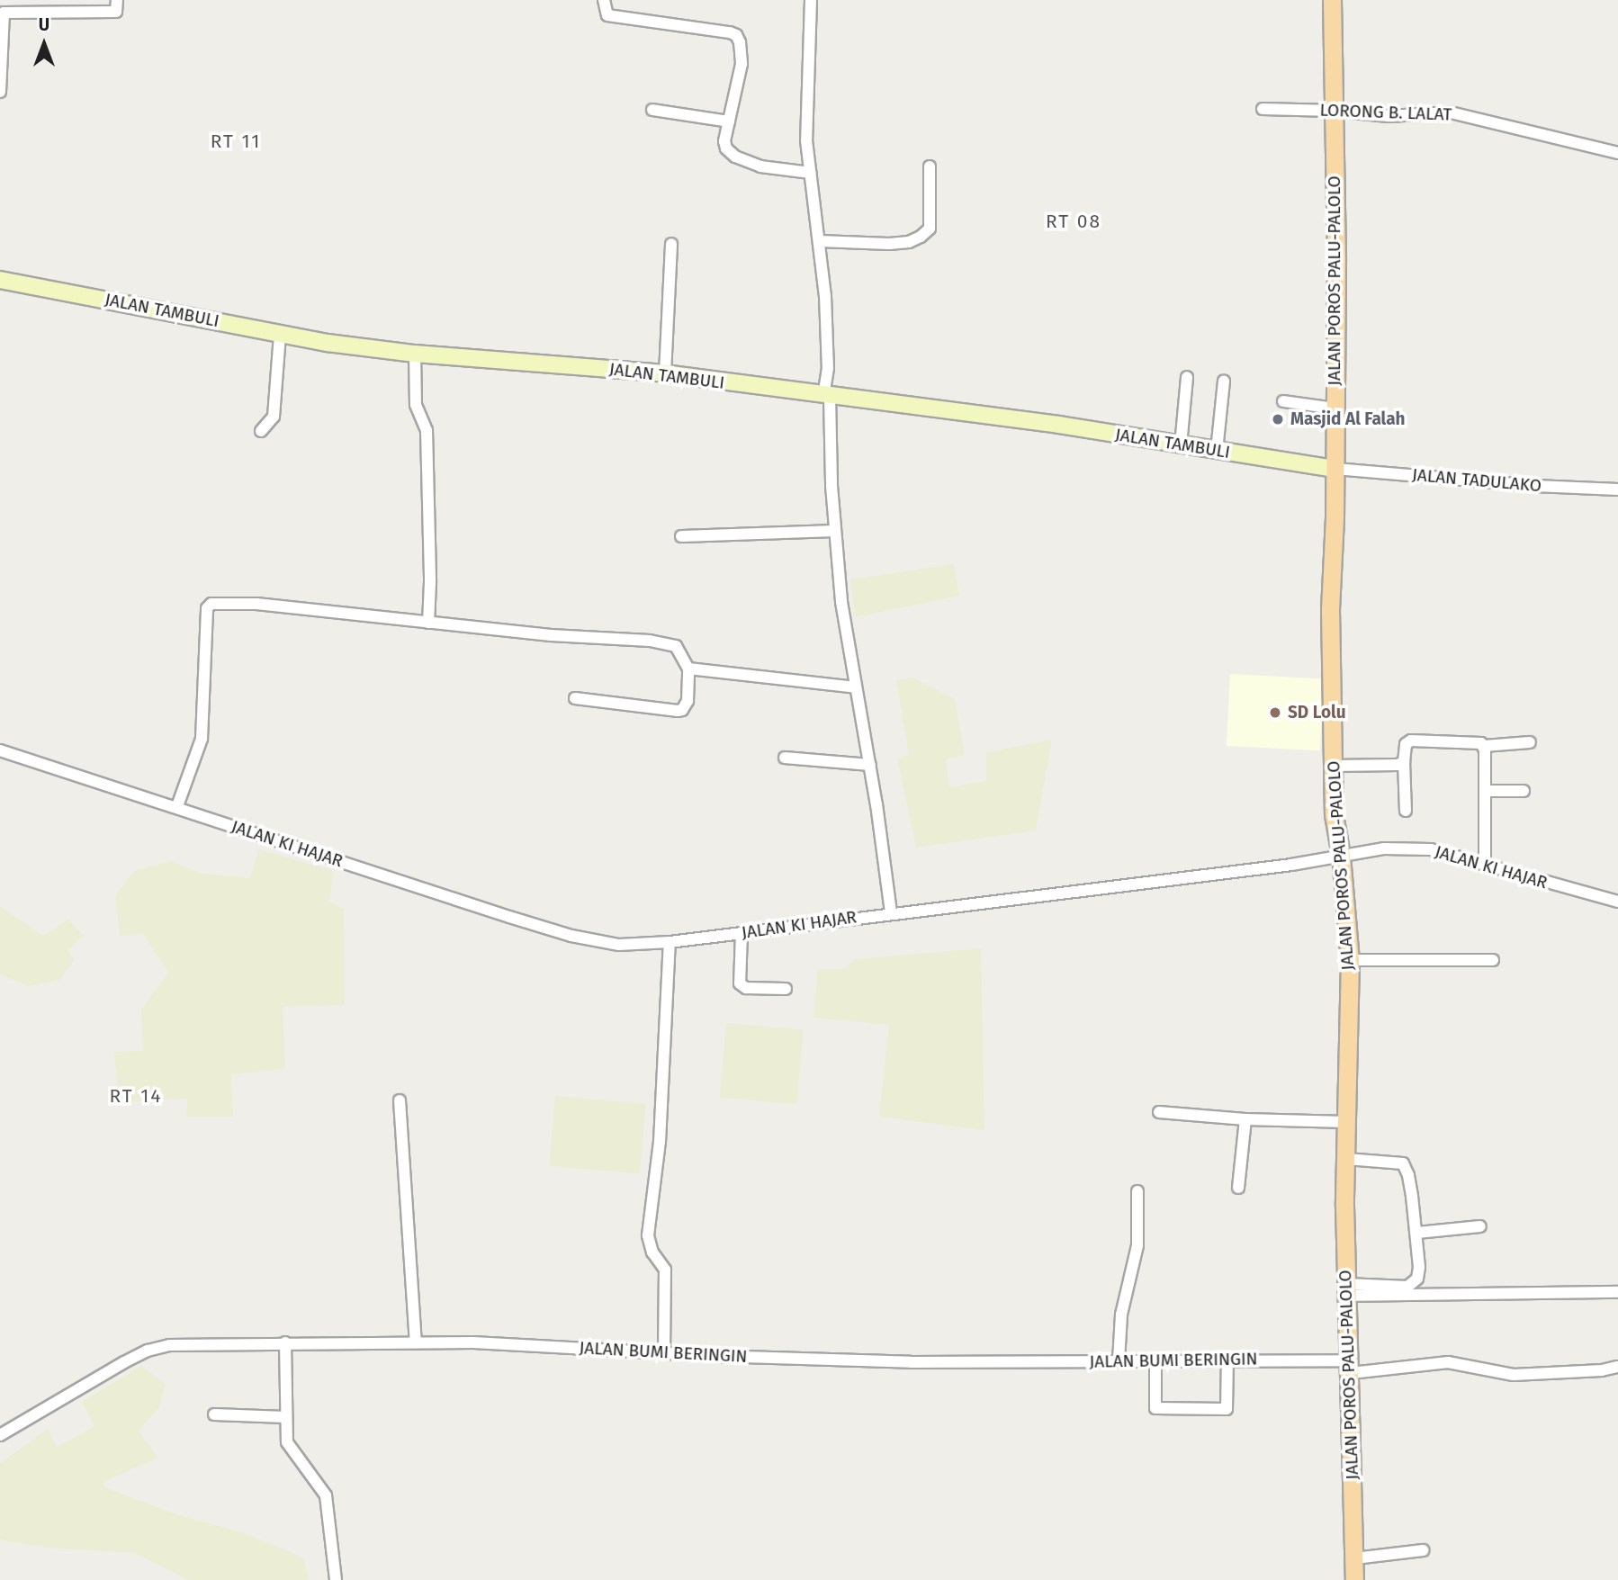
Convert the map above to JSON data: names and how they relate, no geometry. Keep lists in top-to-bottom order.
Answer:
{
  "streets": {
    "main road": ["JALAN POROS PALU-PALOLO"],
    "street": [
      "LORONG B. LALAT",
      "JALAN TAMBULI",
      "JALAN TADULAKO",
      "JALAN KI HAJAR",
      "JALAN BUMI BERINGIN"
    ]
  },
  "crossings": [
    ["LORONG B. LALAT", "JALAN POROS PALU-PALOLO"],
    ["JALAN POROS PALU-PALOLO", "JALAN TAMBULI"],
    ["JALAN POROS PALU-PALOLO", "JALAN TADULAKO"],
    ["JALAN POROS PALU-PALOLO", "JALAN KI HAJAR"],
    ["JALAN POROS PALU-PALOLO", "JALAN BUMI BERINGIN"],
    ["JALAN TAMBULI", "JALAN TADULAKO"]
  ],
  "districts": ["RT 11", "RT 08", "RT 14"],
  "places": ["Masjid Al Falah", "SD Lolu"],
  "north": "top"
}
